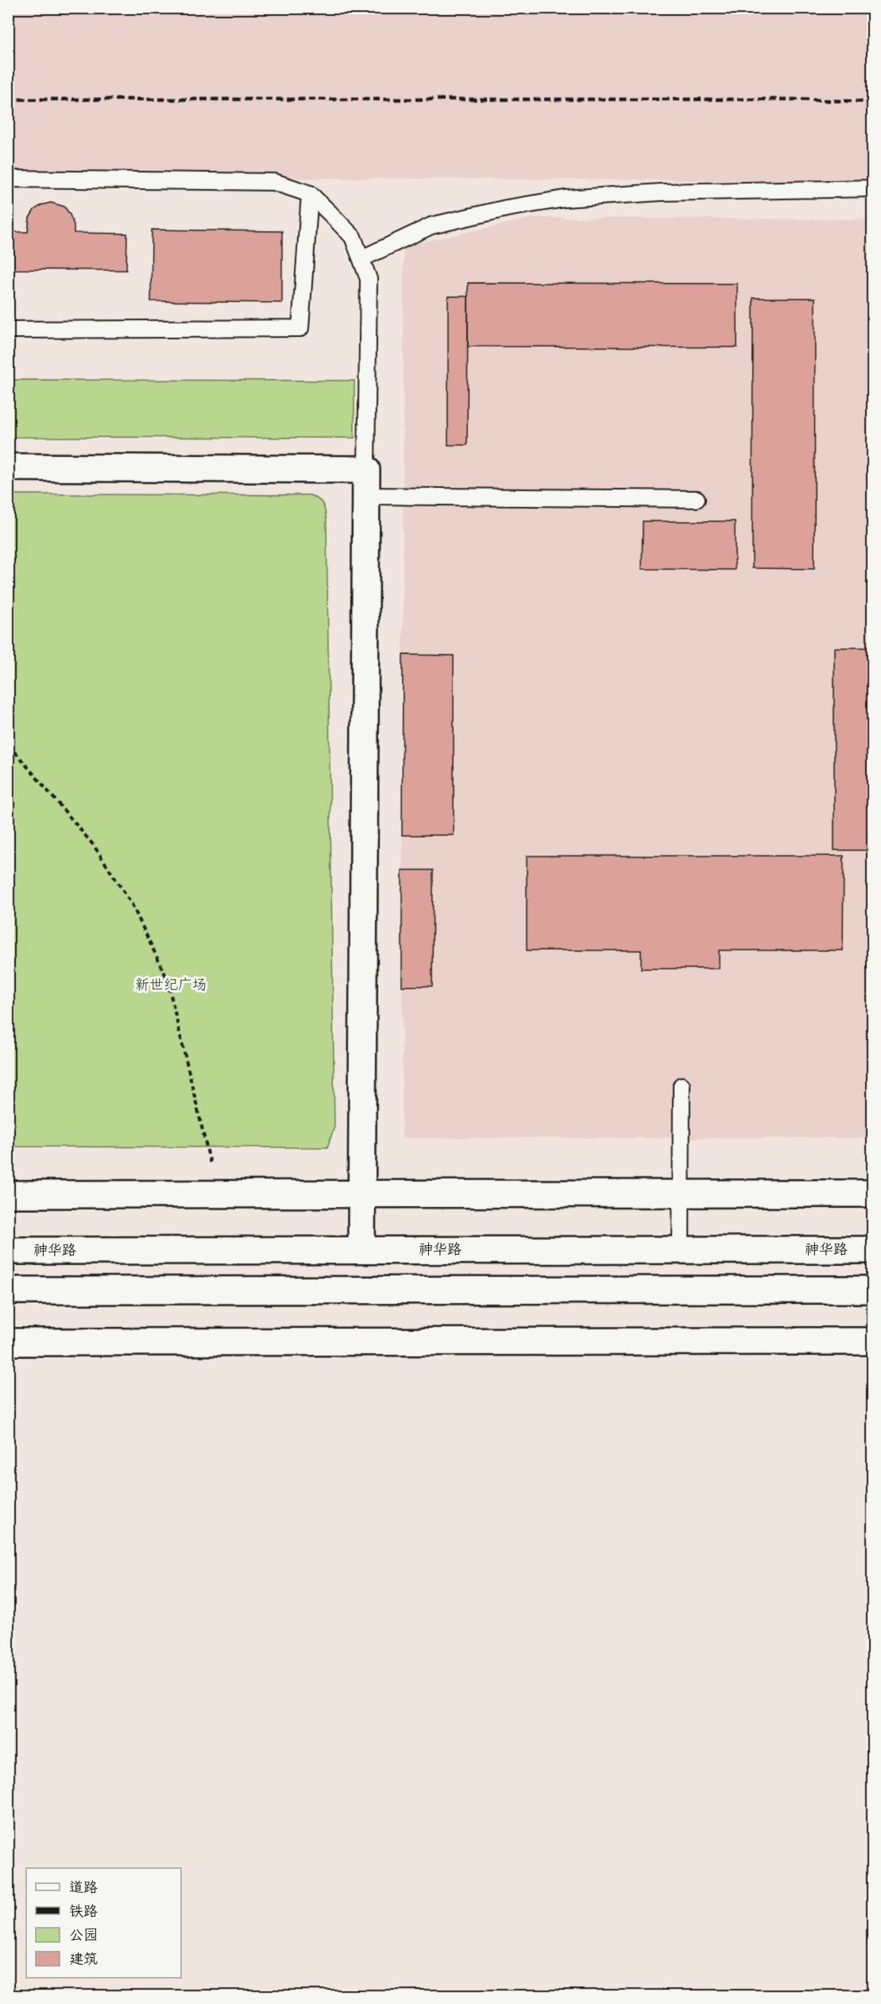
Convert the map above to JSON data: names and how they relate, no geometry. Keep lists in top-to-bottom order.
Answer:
{
  "streets": {
    "street": ["神华路"]
  },
  "parks": ["新世纪广场"],
  "legend": [
    "道路",
    "铁路",
    "公园",
    "建筑"
  ]
}
